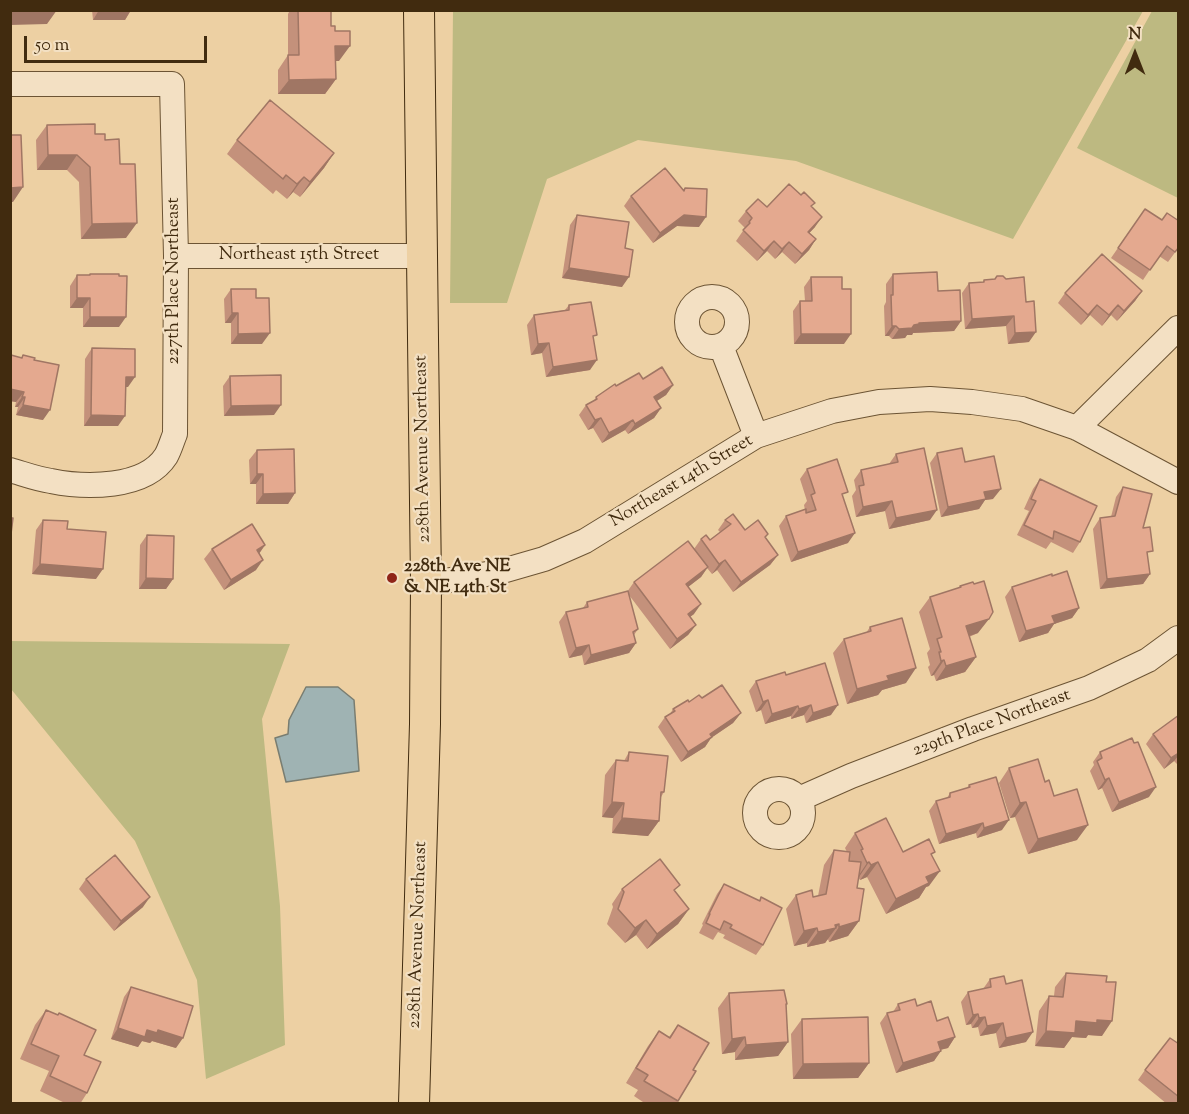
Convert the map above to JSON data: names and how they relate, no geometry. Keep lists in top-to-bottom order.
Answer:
{
  "streets": {
    "main road": ["228th Avenue Northeast"],
    "street": [
      "Northeast 15th Street",
      "227th Place Northeast",
      "Northeast 14th Street",
      "229th Place Northeast"
    ]
  },
  "crossings": [
    ["Northeast 15th Street", "227th Place Northeast"],
    ["Northeast 15th Street", "228th Avenue Northeast"],
    ["228th Avenue Northeast", "Northeast 14th Street"]
  ],
  "places": ["228th Ave NE & NE 14th St"],
  "scale_bar": "50 m",
  "north": "top"
}
